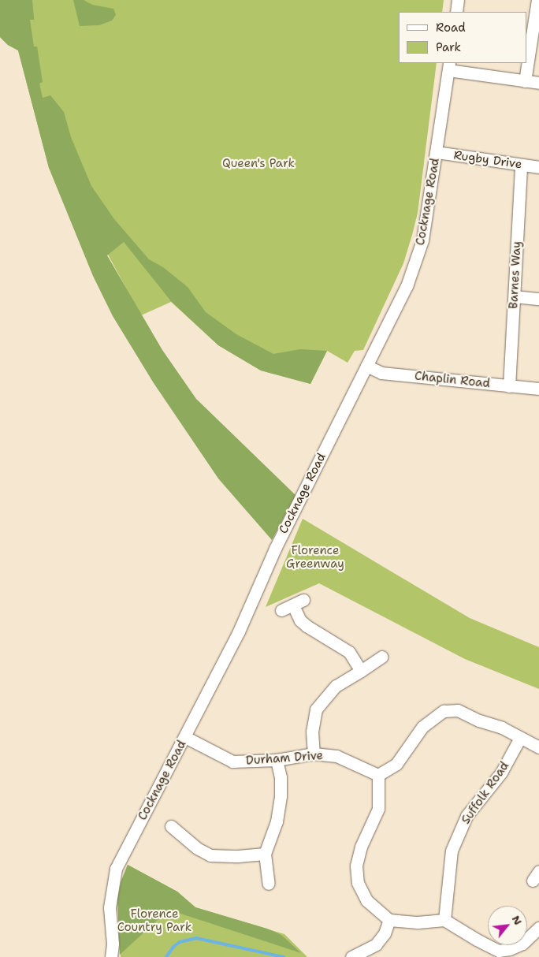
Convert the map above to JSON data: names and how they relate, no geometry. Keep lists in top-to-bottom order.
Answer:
{
  "streets": {
    "street": [
      "Rugby Drive",
      "Cocknage Road",
      "Barnes Way",
      "Chaplin Road",
      "Durham Drive",
      "Suffolk Road"
    ]
  },
  "crossings": [
    ["Rugby Drive", "Cocknage Road"],
    ["Rugby Drive", "Barnes Way"],
    ["Cocknage Road", "Chaplin Road"],
    ["Cocknage Road", "Durham Drive"],
    ["Barnes Way", "Chaplin Road"]
  ],
  "parks": ["Queen's Park", "Florence Greenway", "Florence Country Park"],
  "legend": ["Road", "Park"],
  "north": "top right"
}
